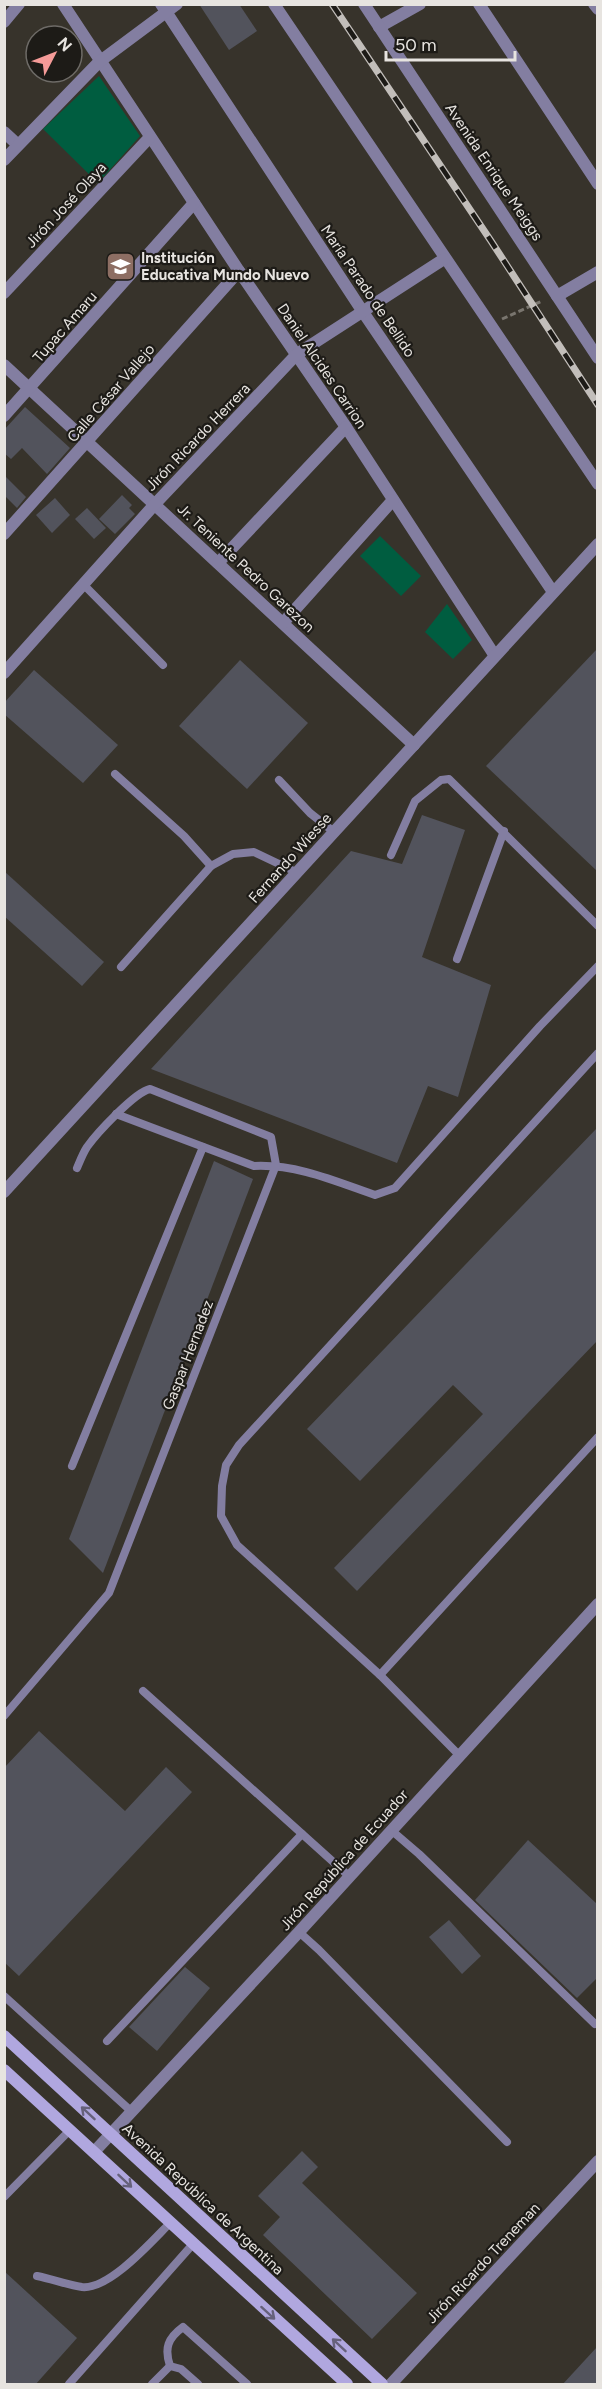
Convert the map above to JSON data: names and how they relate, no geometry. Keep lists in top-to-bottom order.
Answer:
{
  "streets": {
    "main road": ["Avenida República de Argentina"],
    "street": [
      "Avenida Enrique Meiggs",
      "Jirón José Olaya",
      "María Parado de Bellido",
      "Tupac Amaru",
      "Daniel Alcides Carrion",
      "Calle César Vallejo",
      "Jirón Ricardo Herrera",
      "Jr. Teniente Pedro Garezon",
      "Fernando Wiesse",
      "Jirón República de Ecuador",
      "Jirón Ricardo Treneman"
    ],
    "lane": ["Gaspar Hernadez"]
  },
  "crossings": [
    ["Jirón José Olaya", "Daniel Alcides Carrion"],
    ["María Parado de Bellido", "Jirón Ricardo Herrera"],
    ["María Parado de Bellido", "Fernando Wiesse"],
    ["Tupac Amaru", "Daniel Alcides Carrion"],
    ["Tupac Amaru", "Jr. Teniente Pedro Garezon"],
    ["Daniel Alcides Carrion", "Calle César Vallejo"],
    ["Daniel Alcides Carrion", "Jirón Ricardo Herrera"],
    ["Daniel Alcides Carrion", "Fernando Wiesse"],
    ["Calle César Vallejo", "Jr. Teniente Pedro Garezon"],
    ["Jirón Ricardo Herrera", "Jr. Teniente Pedro Garezon"],
    ["Jr. Teniente Pedro Garezon", "Fernando Wiesse"],
    ["Jirón República de Ecuador", "Avenida República de Argentina"]
  ],
  "places": {
    "school or university": ["Institución Educativa Mundo Nuevo"]
  },
  "scale_bar": "50 m",
  "north": "top right"
}
